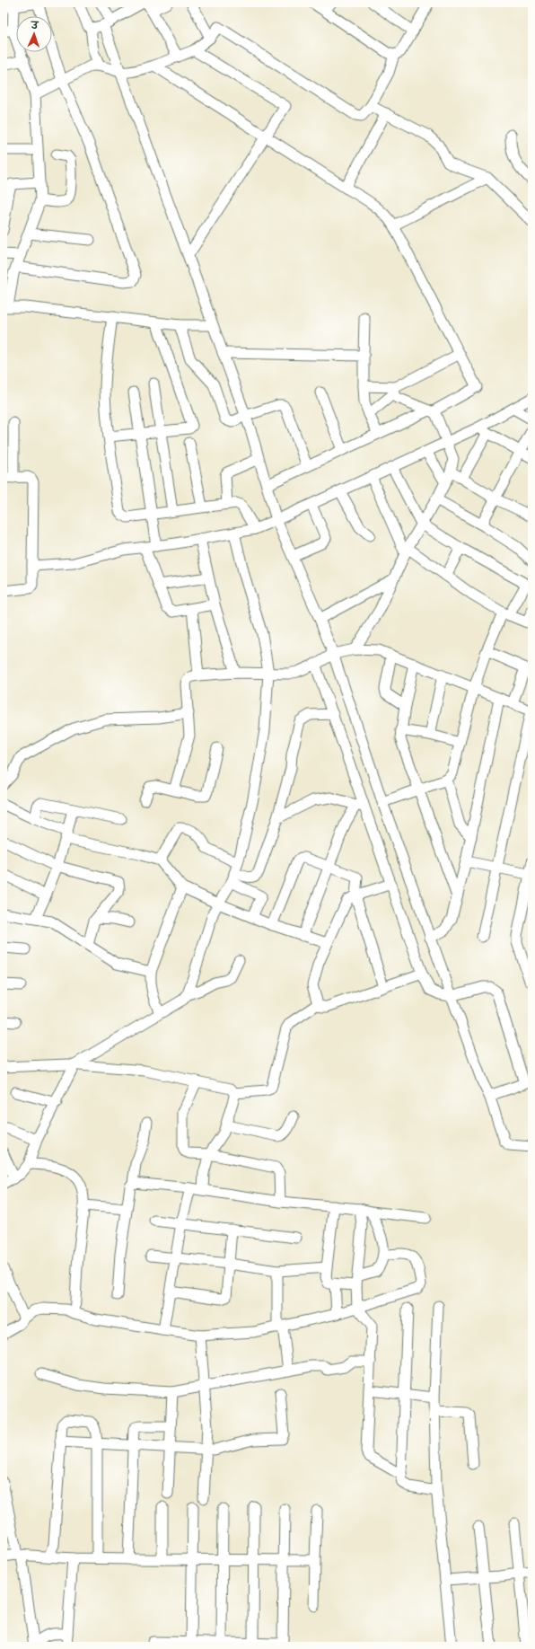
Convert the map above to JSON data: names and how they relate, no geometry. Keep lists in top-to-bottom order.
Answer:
{
  "north": "top"
}
